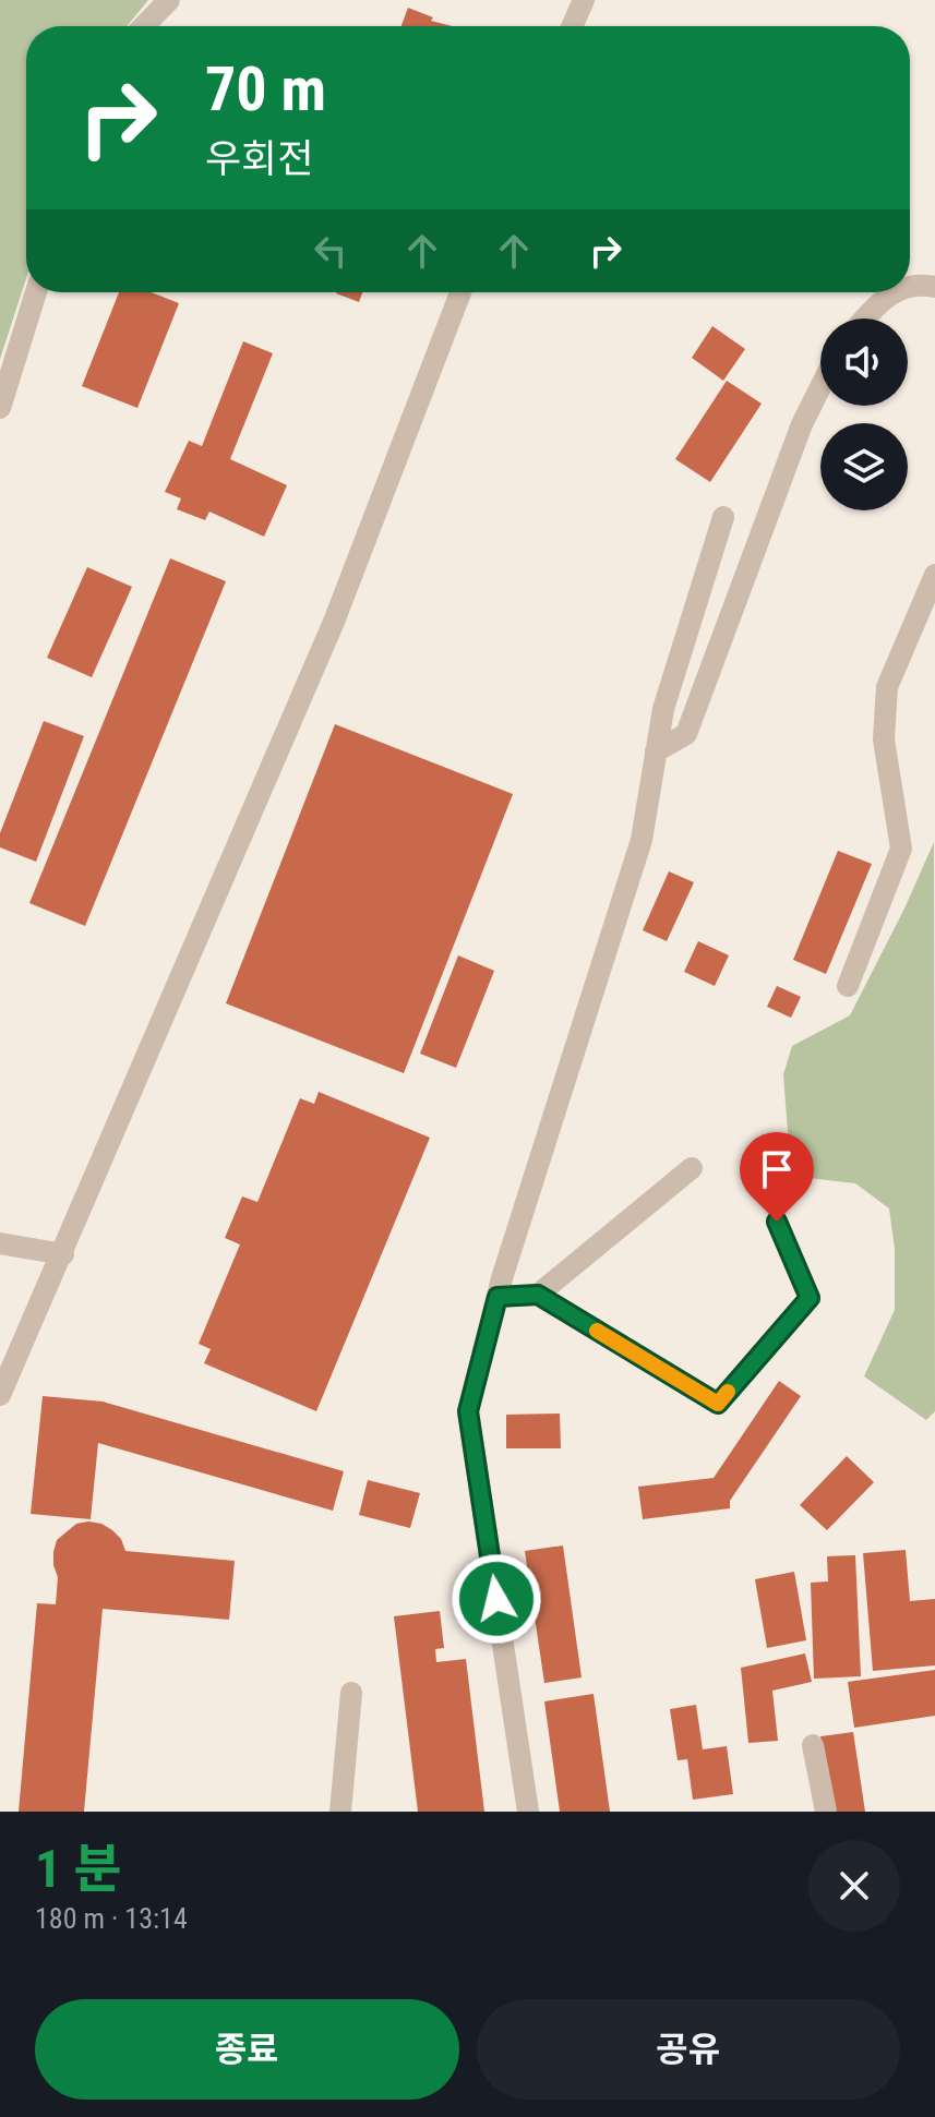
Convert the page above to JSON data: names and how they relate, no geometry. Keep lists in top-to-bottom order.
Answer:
{
  "page": {
    "turn": ["70 m", "우회전"],
    "heading": ["1 분", "180 m · 13:14"],
    "buttons": ["종료", "공유"]
  }
}
